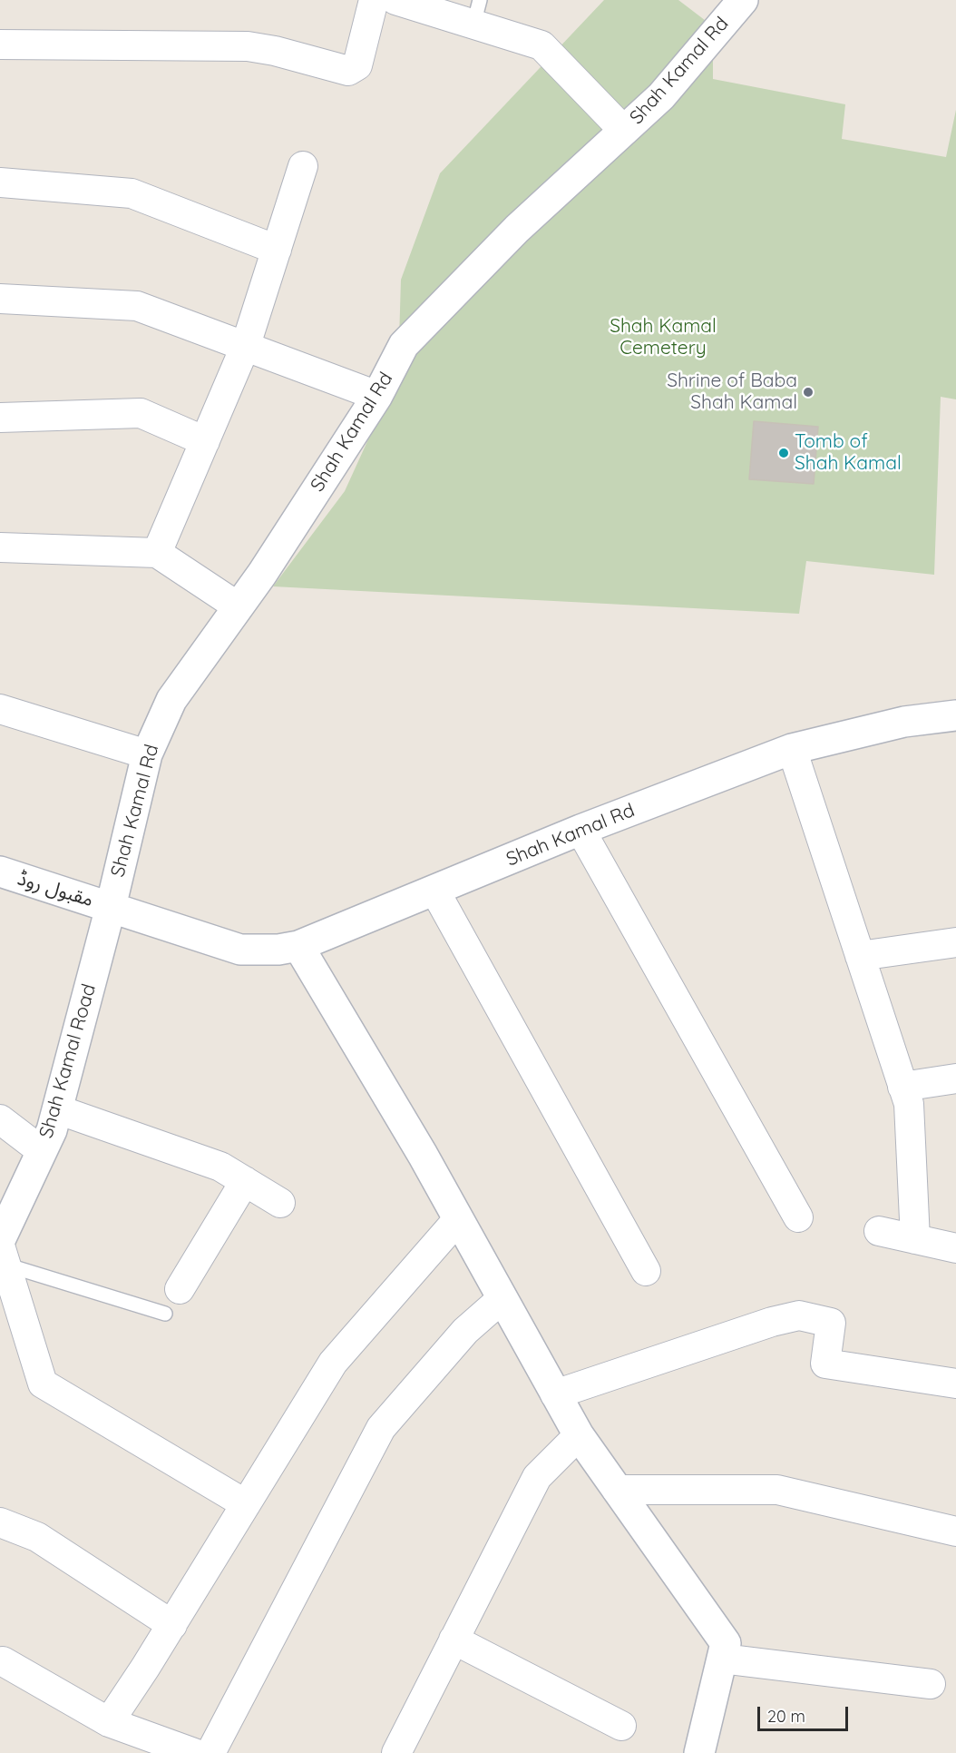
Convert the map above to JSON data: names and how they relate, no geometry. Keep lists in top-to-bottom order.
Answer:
{
  "streets": {
    "street": ["Shah Kamal Rd", "مقبول روڈ", "Shah Kamal Road"]
  },
  "crossings": [
    ["Shah Kamal Rd", "مقبول روڈ"],
    ["Shah Kamal Rd", "Shah Kamal Road"],
    ["مقبول روڈ", "Shah Kamal Road"]
  ],
  "parks": ["Shah Kamal Cemetery"],
  "places": ["Shrine of Baba Shah Kamal", "Tomb of Shah Kamal"],
  "scale_bar": "20 m"
}
